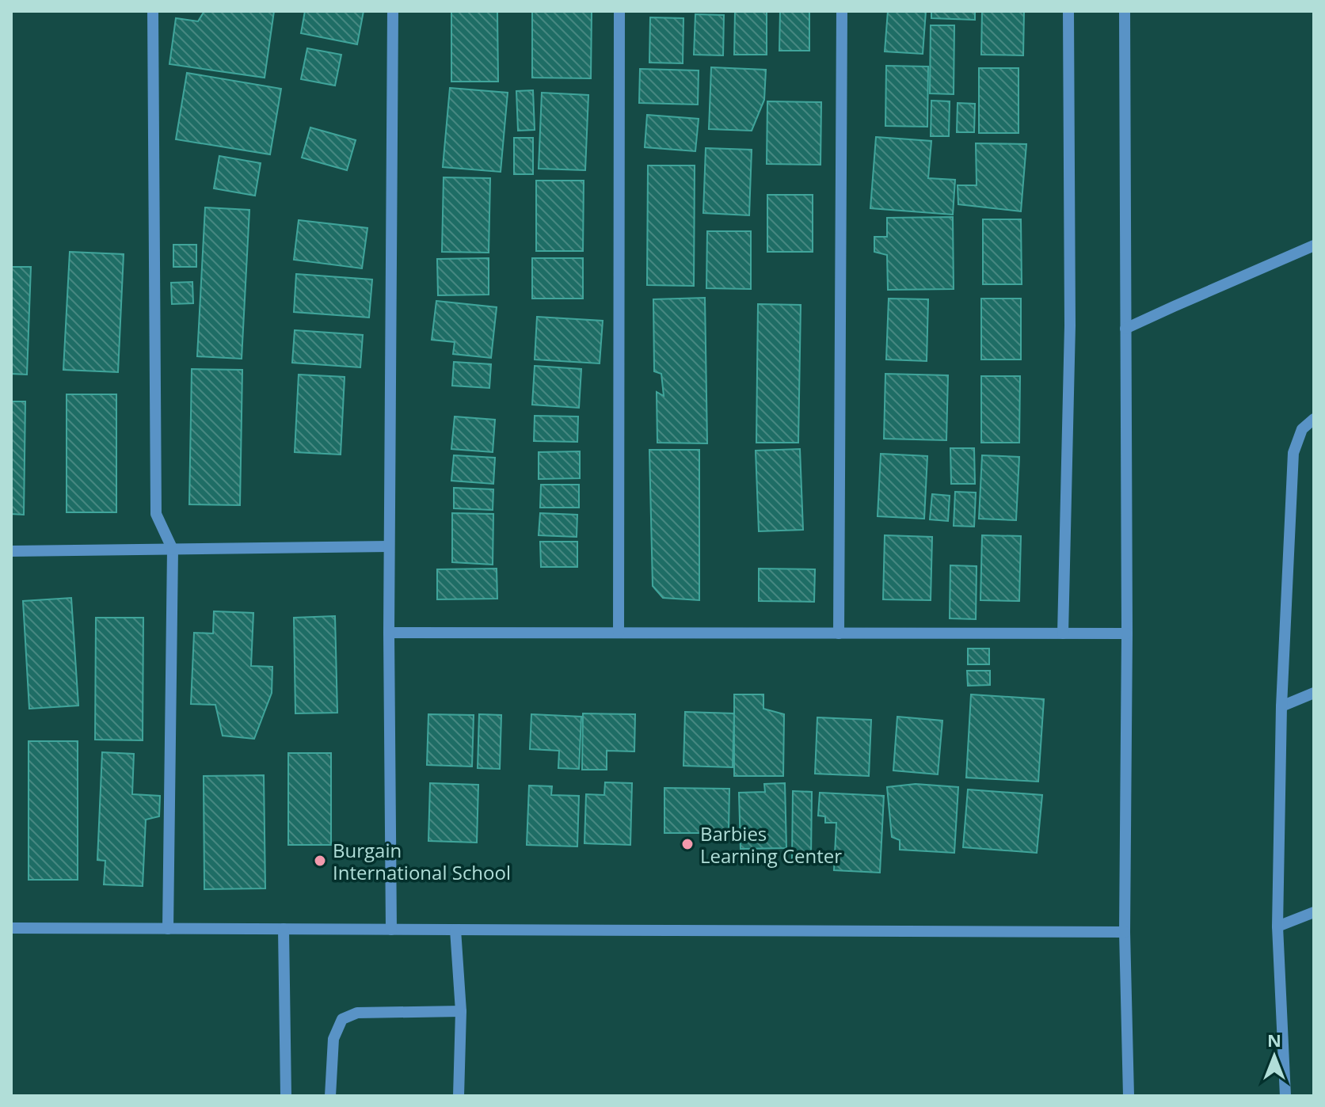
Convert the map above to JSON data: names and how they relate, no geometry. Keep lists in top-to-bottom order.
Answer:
{
  "places": ["Barbies Learning Center", "Burgain International School"],
  "north": "top"
}
